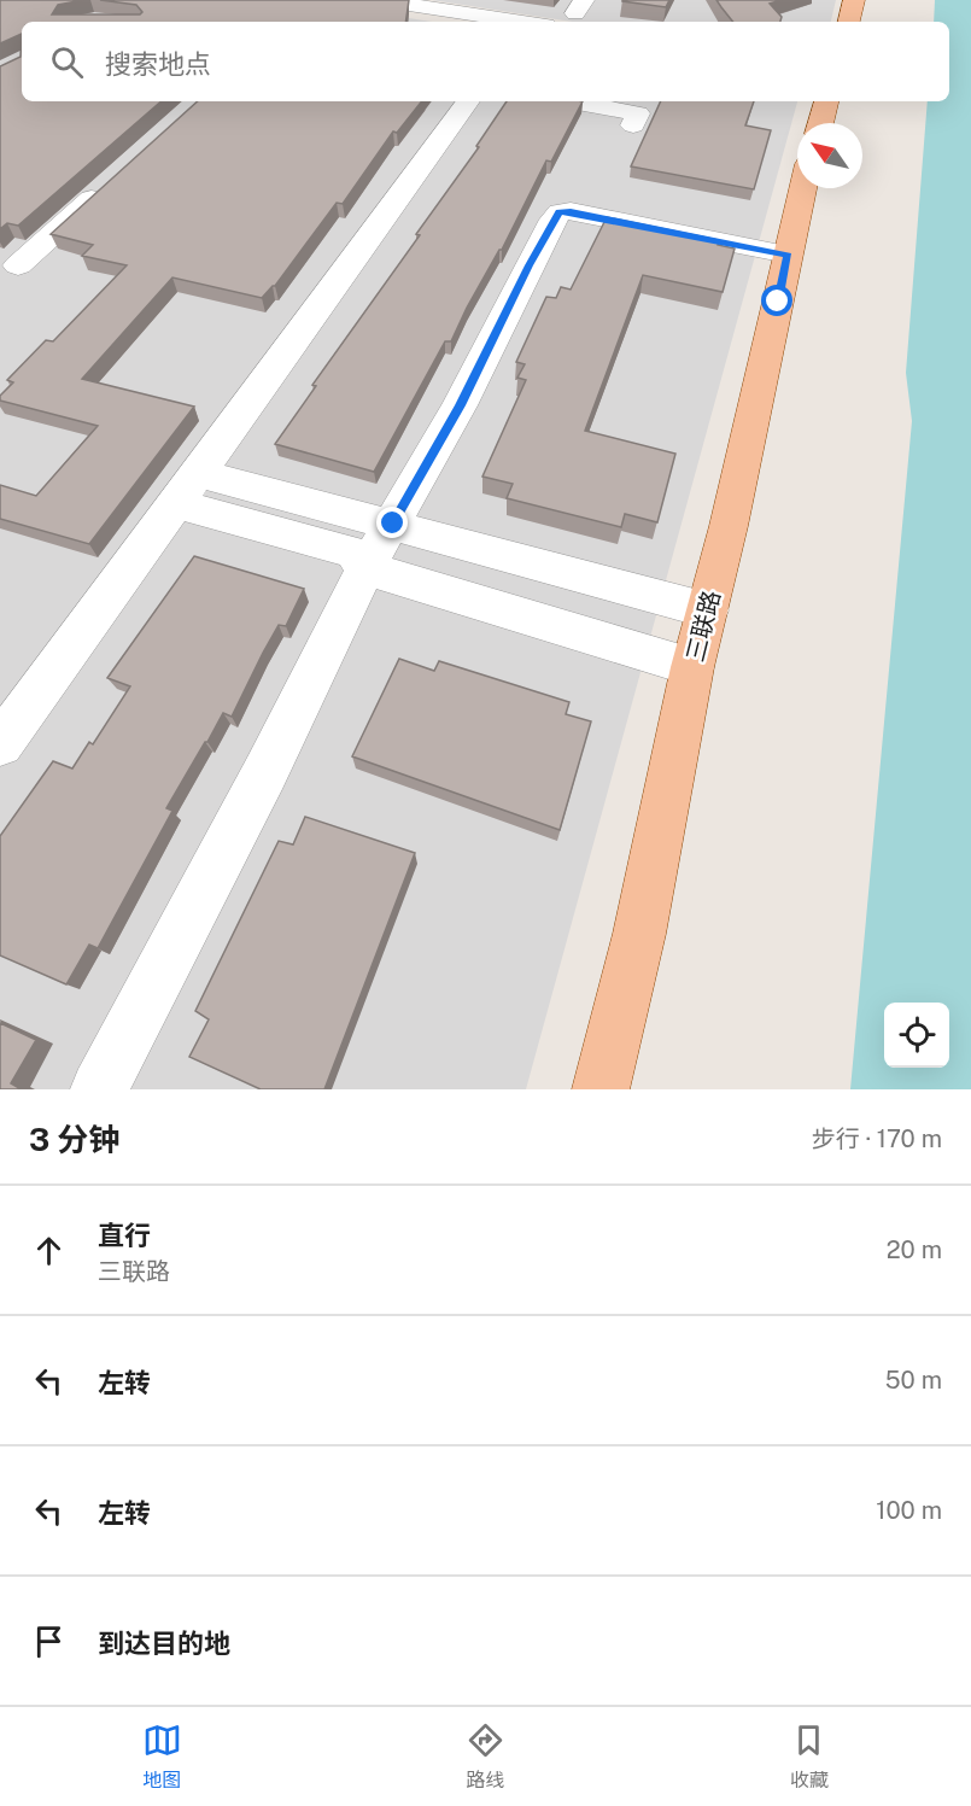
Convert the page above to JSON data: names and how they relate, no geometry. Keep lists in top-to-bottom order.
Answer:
{
  "streets": {
    "main road": ["三联路"]
  },
  "north": "top left",
  "page": {
    "search": "搜索地点",
    "heading": ["3 分钟", "步行 · 170 m"],
    "list": [
      ["直行", "三联路", "20 m"],
      ["左转", "50 m"],
      ["左转", "100 m"],
      "到达目的地"
    ],
    "nav": ["地图", "路线", "收藏"]
  }
}
